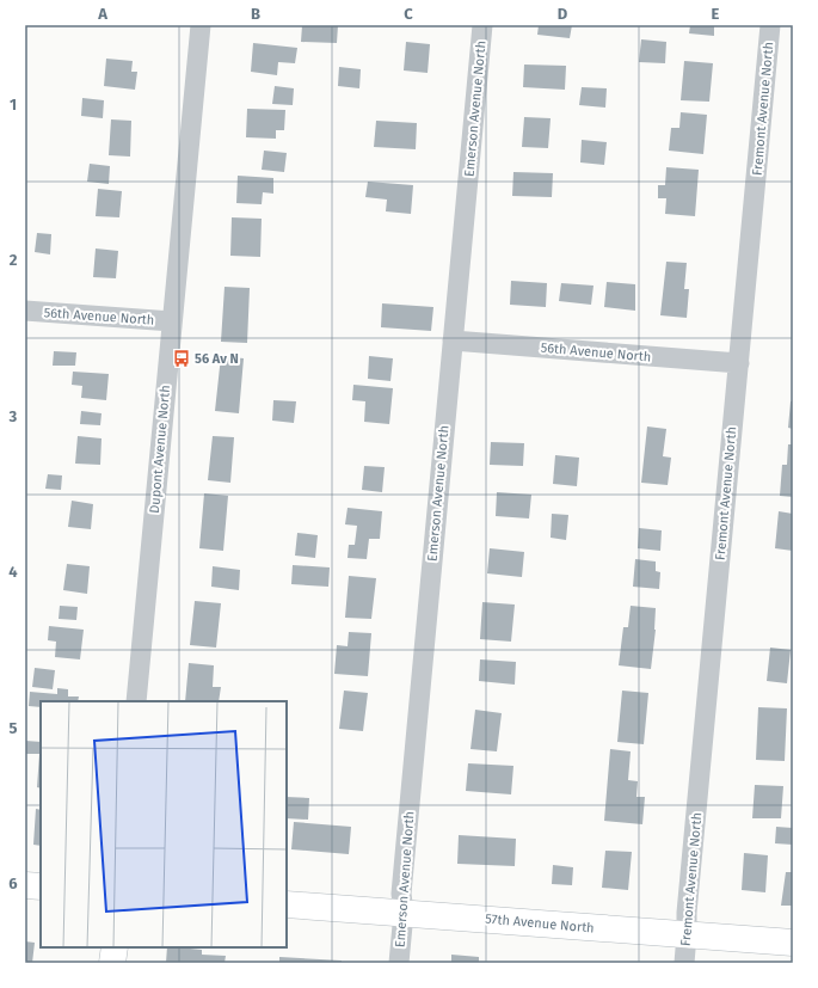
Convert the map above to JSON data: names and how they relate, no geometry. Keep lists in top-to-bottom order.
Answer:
{
  "streets": {
    "street": [
      "Emerson Avenue North",
      "Fremont Avenue North",
      "56th Avenue North",
      "Dupont Avenue North",
      "57th Avenue North"
    ]
  },
  "crossings": [
    ["Emerson Avenue North", "56th Avenue North"],
    ["Emerson Avenue North", "57th Avenue North"],
    ["Fremont Avenue North", "56th Avenue North"],
    ["Fremont Avenue North", "57th Avenue North"],
    ["56th Avenue North", "Dupont Avenue North"]
  ],
  "places": {
    "bus stop": ["56 Av N"]
  },
  "grid": {
    "columns": [
      "A",
      "B",
      "C",
      "D",
      "E"
    ],
    "rows": [
      "1",
      "2",
      "3",
      "4",
      "5",
      "6"
    ]
  }
}
